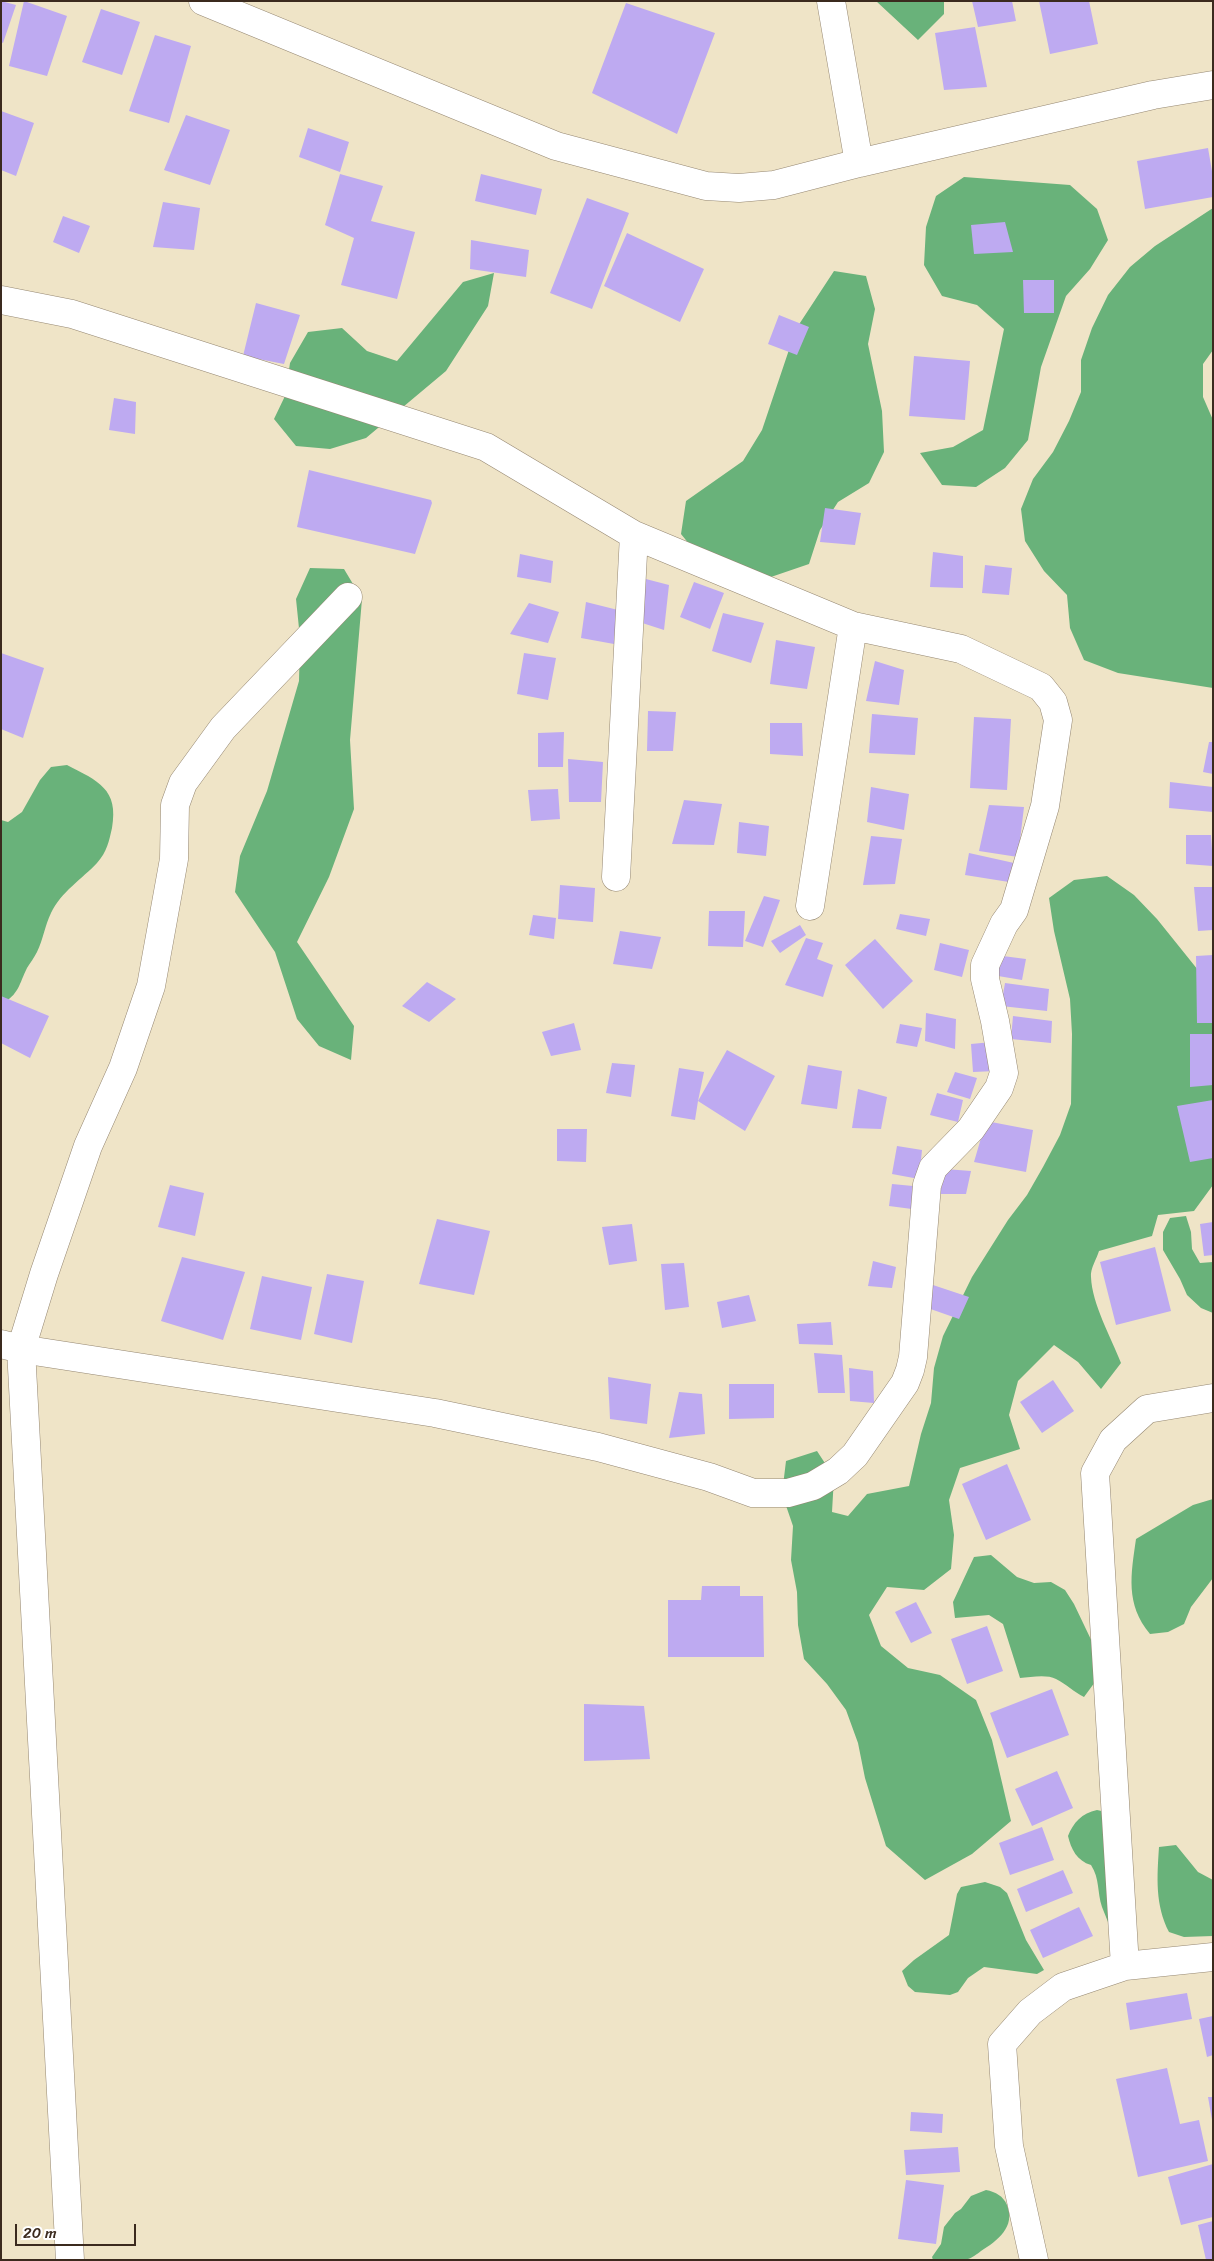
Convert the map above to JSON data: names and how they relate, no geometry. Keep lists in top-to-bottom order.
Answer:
{
  "scale_bar": "20 m"
}
